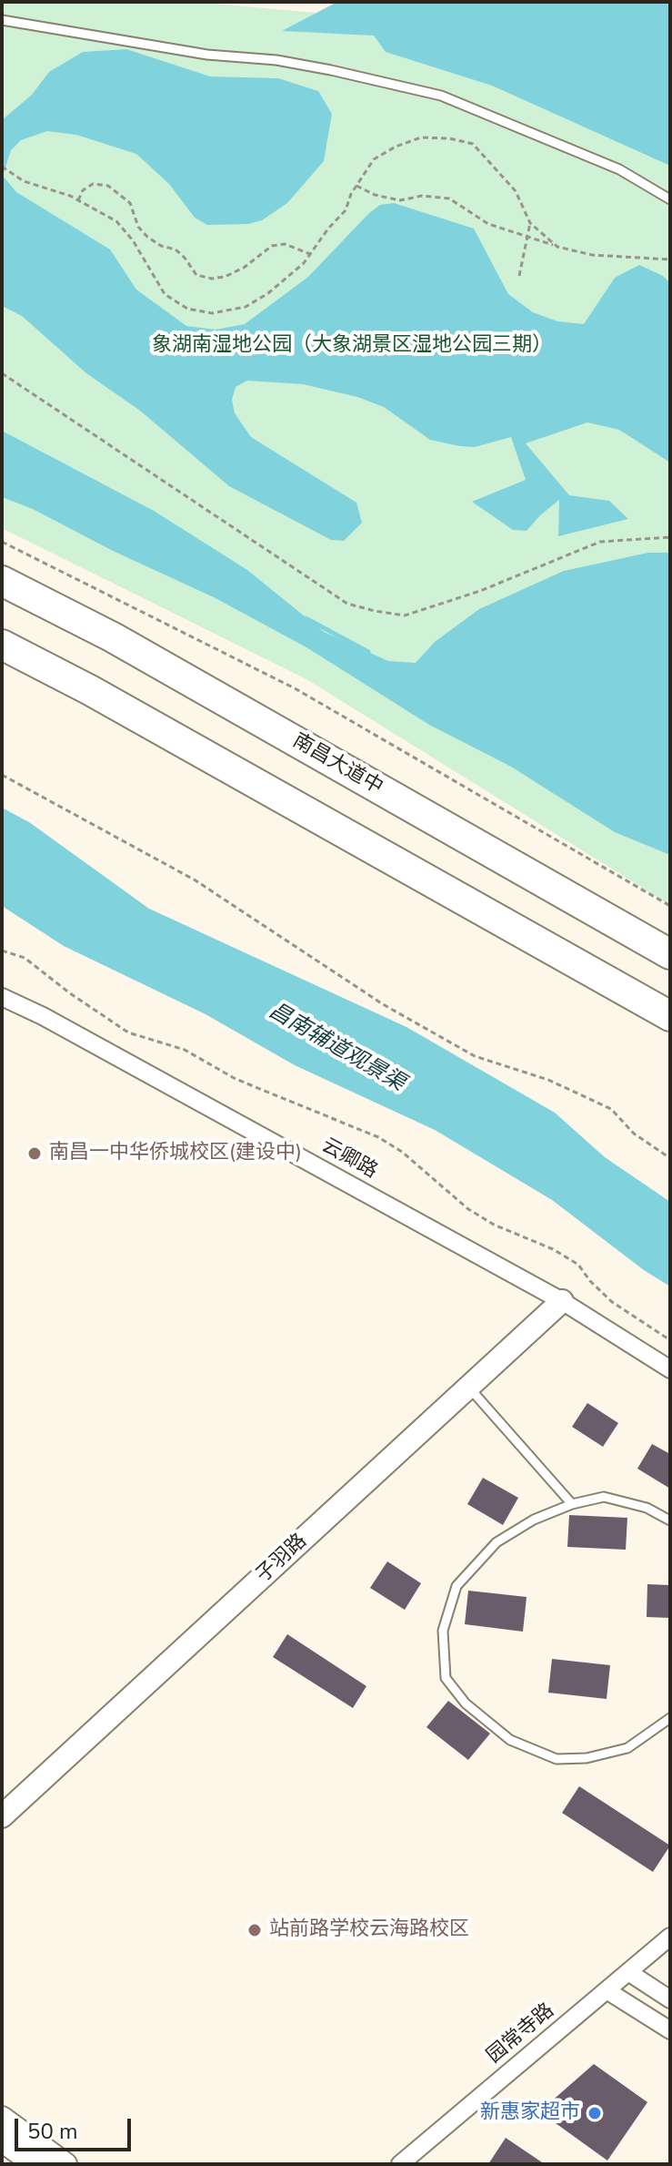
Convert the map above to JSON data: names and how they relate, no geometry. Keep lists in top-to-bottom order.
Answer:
{
  "streets": {
    "highway": ["南昌大道中"],
    "street": ["云卿路", "子羽路", "园常寺路"]
  },
  "crossings": [
    ["云卿路", "子羽路"]
  ],
  "water": ["昌南辅道观景渠"],
  "parks": ["象湖南湿地公园（大象湖景区湿地公园三期）"],
  "places": ["南昌一中华侨城校区(建设中)", "站前路学校云海路校区", "新惠家超市"],
  "scale_bar": "50 m"
}
